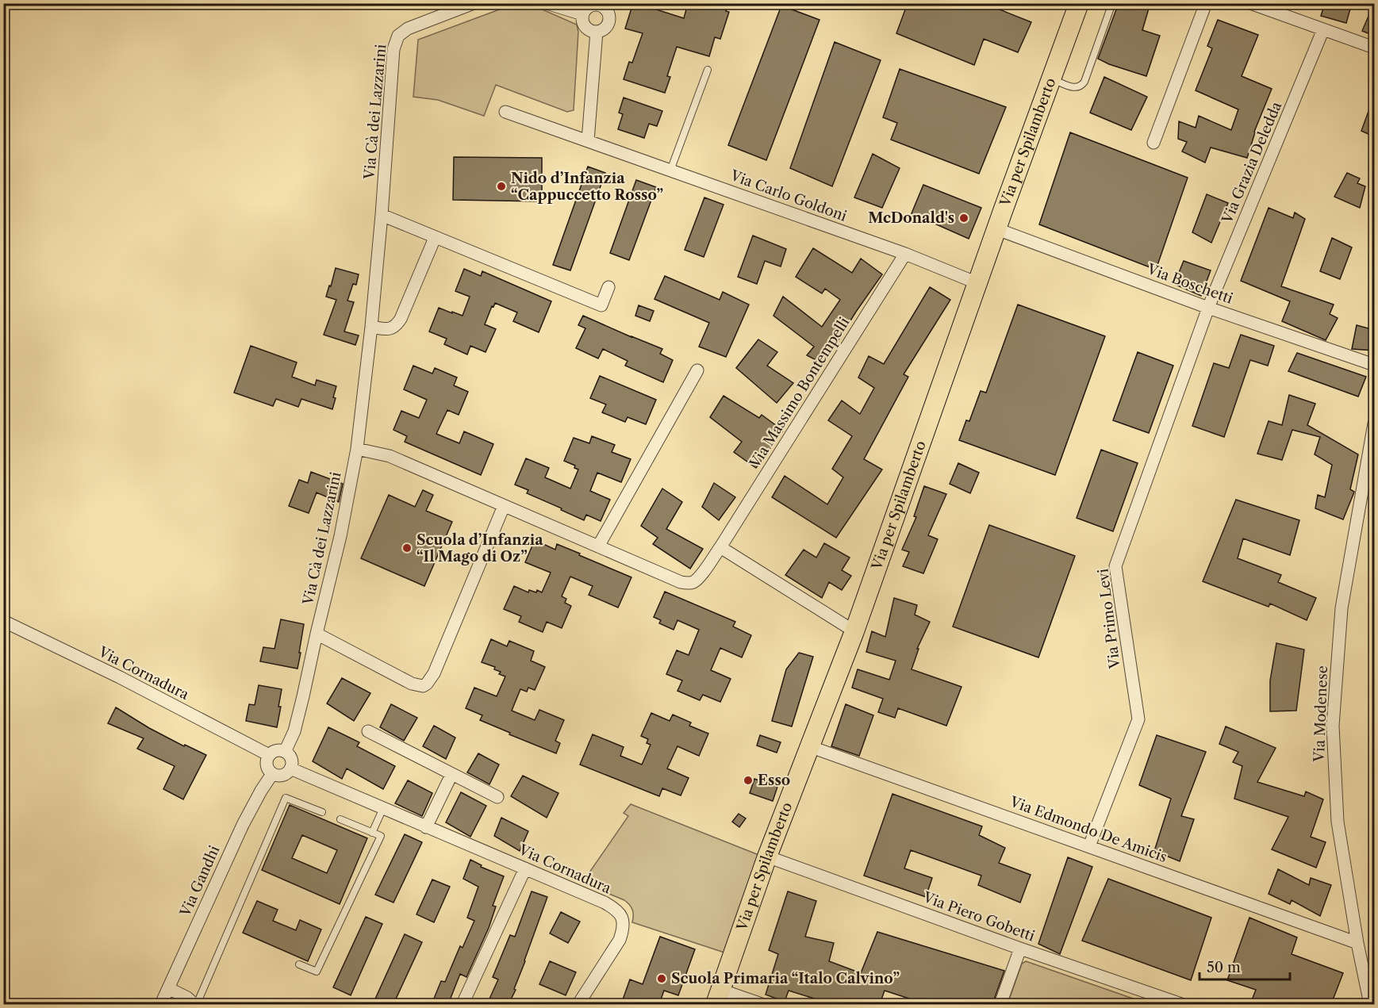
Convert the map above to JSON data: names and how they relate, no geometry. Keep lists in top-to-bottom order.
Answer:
{
  "streets": {
    "main road": ["Via per Spilamberto"],
    "street": [
      "Via Cà dei Lazzarini",
      "Via Grazia Deledda",
      "Via Carlo Goldoni",
      "Via Boschetti",
      "Via Massimo Bontempelli",
      "Via Primo Levi",
      "Via Cornadura",
      "Via Modenese",
      "Via Edmondo De Amicis",
      "Via Gandhi",
      "Via Piero Gobetti"
    ]
  },
  "crossings": [
    ["Via Cà dei Lazzarini", "Via Massimo Bontempelli"],
    ["Via Cà dei Lazzarini", "Via Cornadura"],
    ["Via Cà dei Lazzarini", "Via Gandhi"],
    ["Via per Spilamberto", "Via Carlo Goldoni"],
    ["Via per Spilamberto", "Via Boschetti"],
    ["Via per Spilamberto", "Via Edmondo De Amicis"],
    ["Via per Spilamberto", "Via Piero Gobetti"],
    ["Via Grazia Deledda", "Via Boschetti"],
    ["Via Grazia Deledda", "Via Primo Levi"],
    ["Via Carlo Goldoni", "Via Massimo Bontempelli"],
    ["Via Boschetti", "Via Primo Levi"],
    ["Via Primo Levi", "Via Edmondo De Amicis"],
    ["Via Cornadura", "Via Gandhi"],
    ["Via Modenese", "Via Edmondo De Amicis"]
  ],
  "places": [
    "Nido d’Infanzia “Cappuccetto Rosso”",
    "McDonald's",
    "Scuola d’Infanzia “Il Mago di Oz”",
    "Esso",
    "Scuola Primaria “Italo Calvino”"
  ],
  "scale_bar": "50 m"
}
